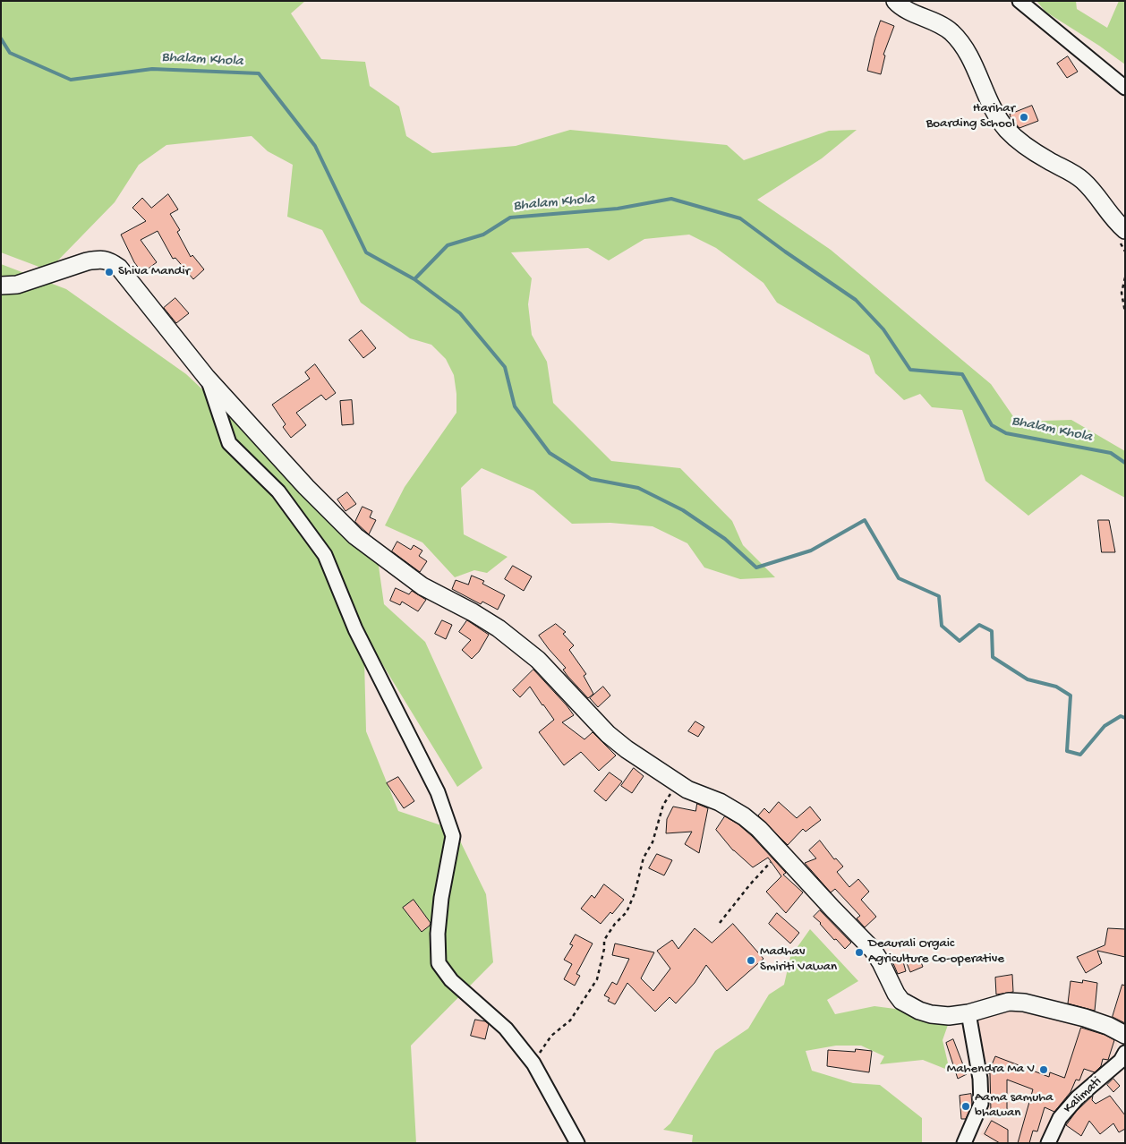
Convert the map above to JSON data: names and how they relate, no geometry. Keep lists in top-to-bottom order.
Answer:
{
  "streets": {
    "street": ["Kalimati"]
  },
  "water": ["Bhalam Khola"],
  "places": [
    "Harihar Boarding School",
    "Shiva Mandir",
    "Deaurali Orgaic Agriculture Co-operative",
    "Madhav Smiriti Vawan",
    "Mahendra Ma V",
    "Aama samuha bhawan"
  ]
}
